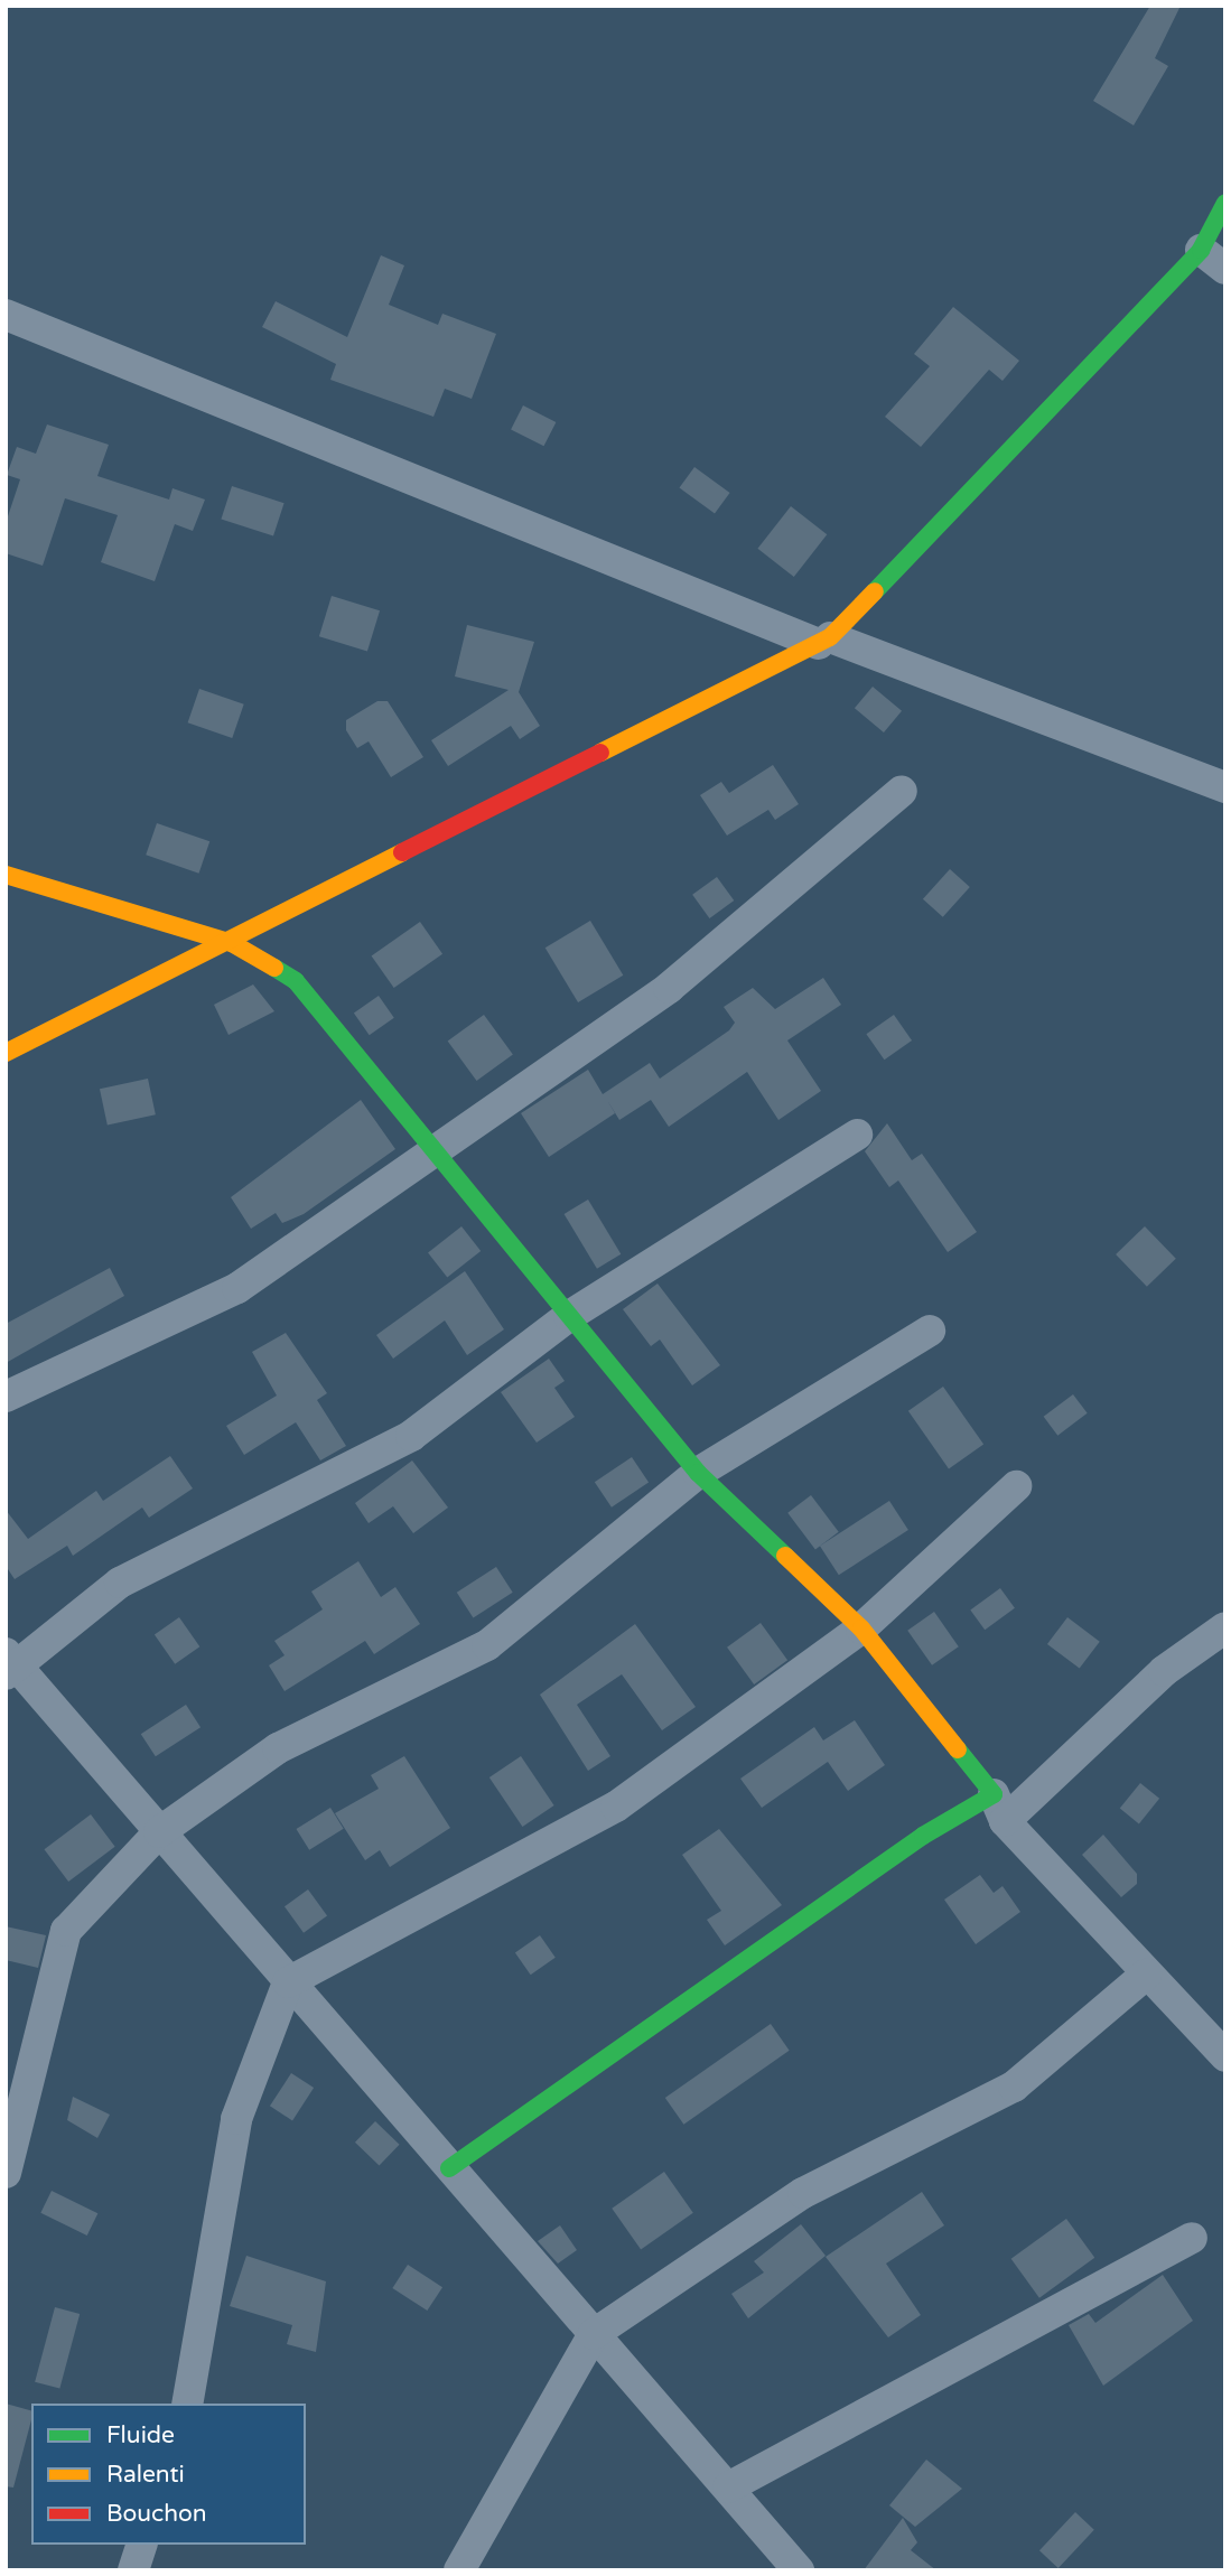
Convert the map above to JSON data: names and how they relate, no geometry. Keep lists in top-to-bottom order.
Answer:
{
  "legend": ["Fluide", "Ralenti", "Bouchon"]
}
